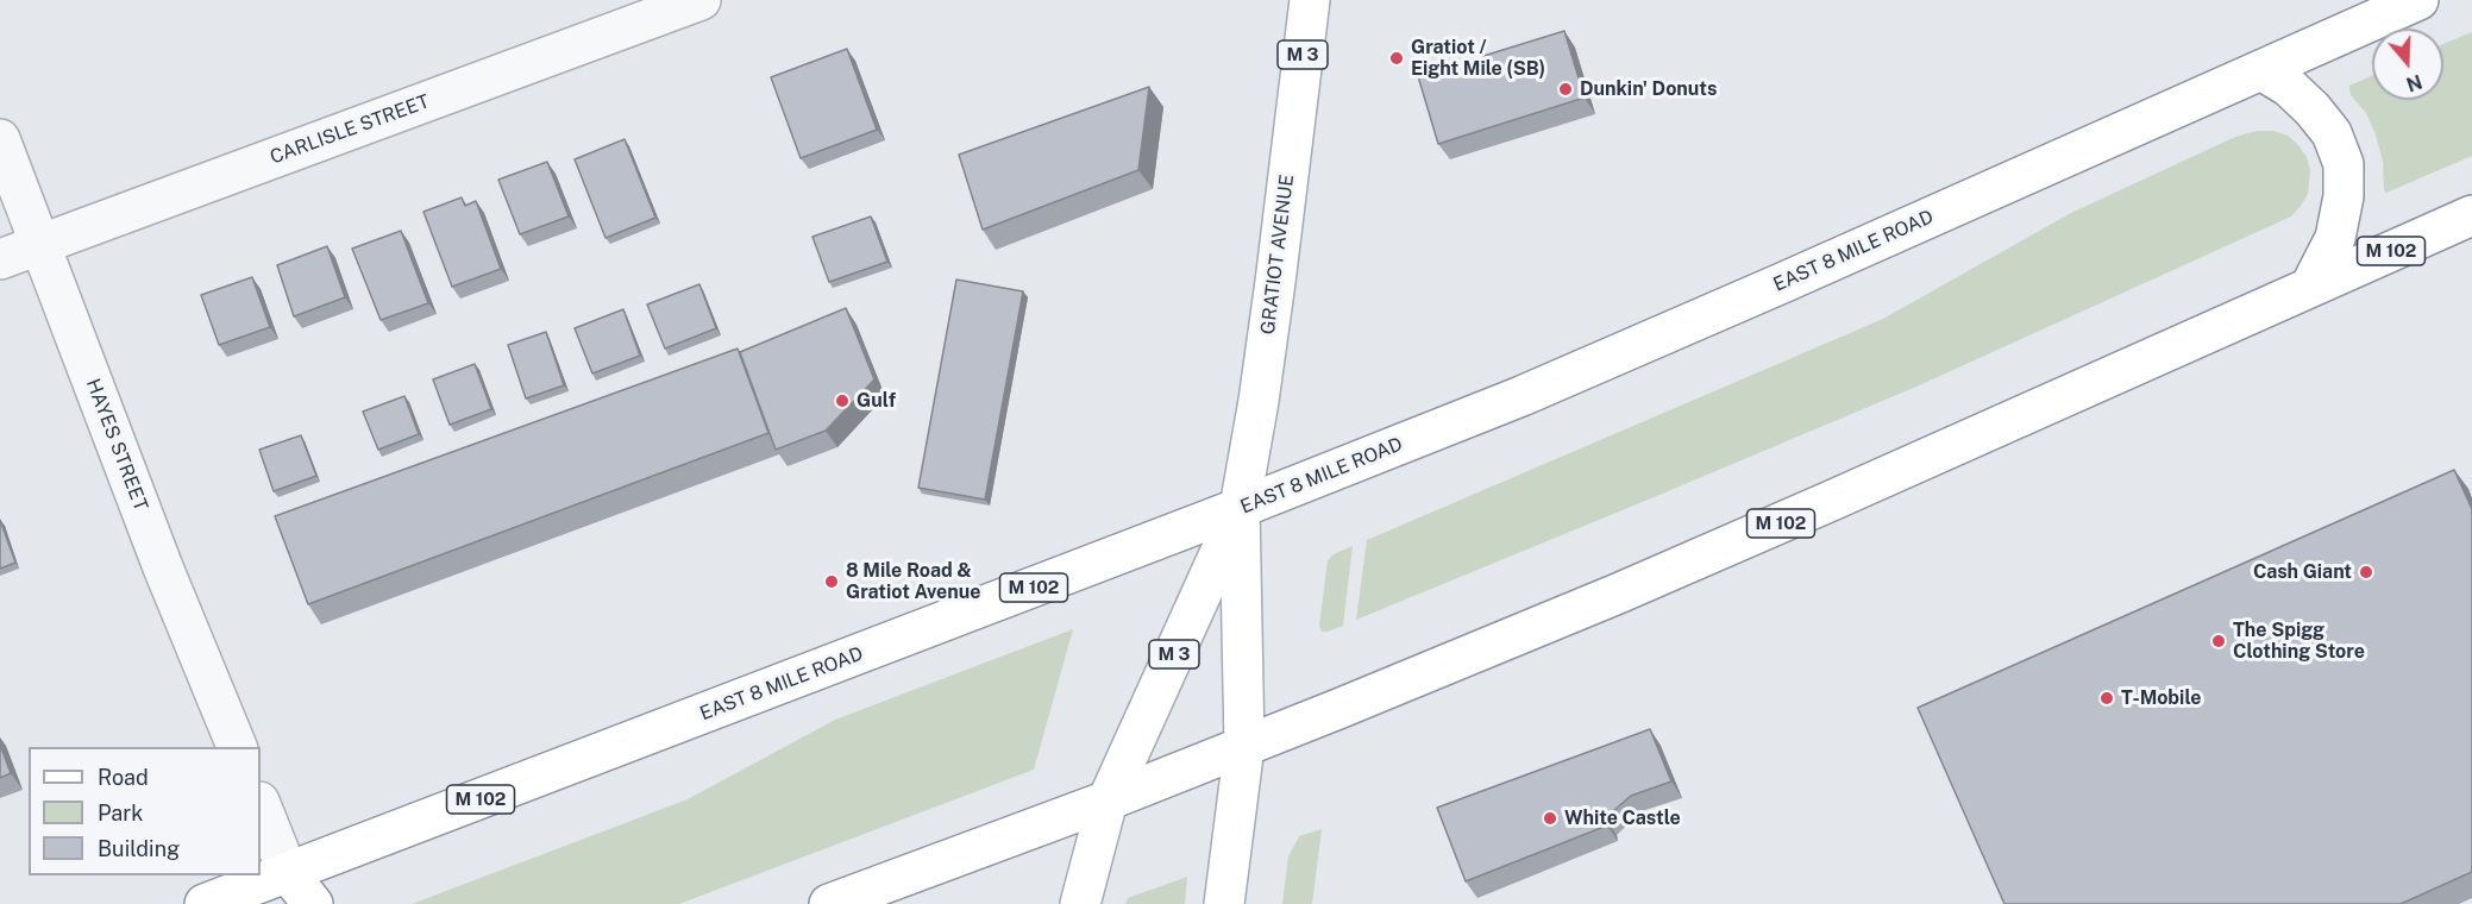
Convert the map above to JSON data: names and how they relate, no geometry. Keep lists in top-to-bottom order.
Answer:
{
  "streets": {
    "main road": [
      "M 3",
      "EAST 8 MILE ROAD",
      "M 102",
      "GRATIOT AVENUE"
    ],
    "street": ["CARLISLE STREET", "HAYES STREET"]
  },
  "crossings": [
    ["CARLISLE STREET", "HAYES STREET"],
    ["EAST 8 MILE ROAD", "GRATIOT AVENUE"],
    ["M 102", "GRATIOT AVENUE"]
  ],
  "places": [
    "Gratiot / Eight Mile (SB)",
    "Dunkin' Donuts",
    "Gulf",
    "Cash Giant",
    "8 Mile Road & Gratiot Avenue",
    "The Spigg Clothing Store",
    "T-Mobile",
    "White Castle"
  ],
  "legend": ["Road", "Park", "Building"],
  "north": "bottom"
}
